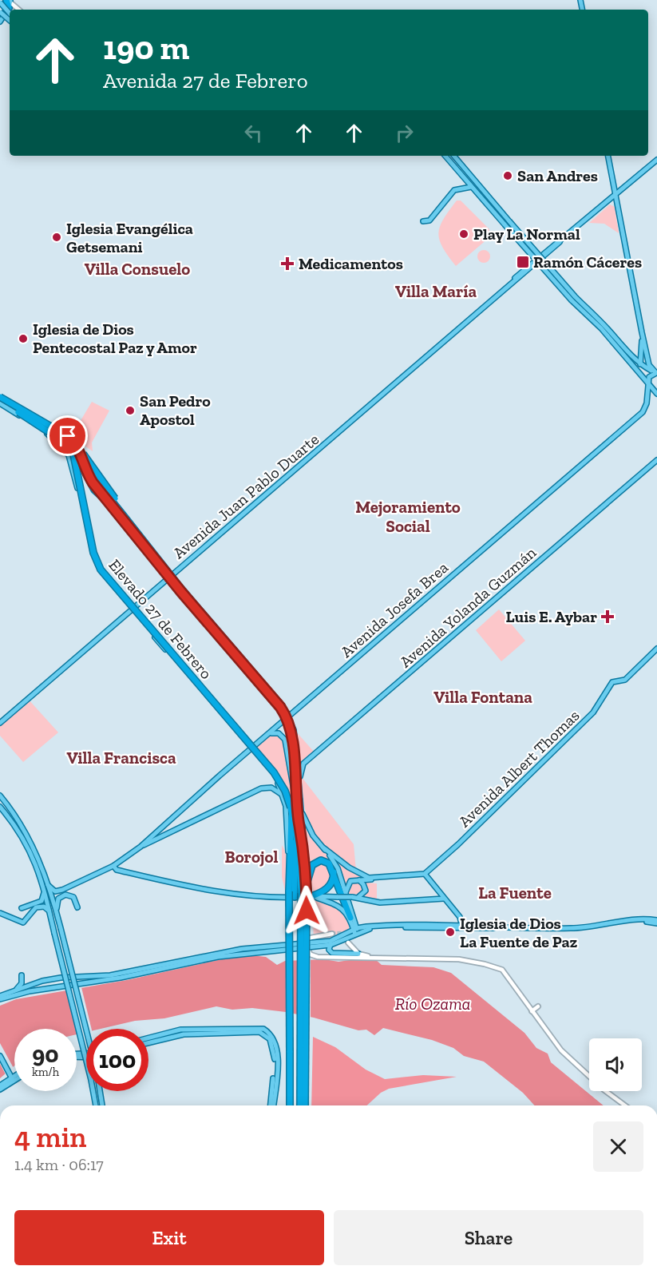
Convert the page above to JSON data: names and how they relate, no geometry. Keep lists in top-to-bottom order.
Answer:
{
  "streets": {
    "highway": ["Elevado 27 de Febrero"],
    "main road": [
      "Avenida Juan Pablo Duarte",
      "Avenida Yolanda Guzmán",
      "Avenida Josefa Brea",
      "Avenida Albert Thomas"
    ]
  },
  "districts": [
    "Villa Consuelo",
    "Villa María",
    "Mejoramiento Social",
    "Villa Fontana",
    "Villa Francisca",
    "Borojol",
    "La Fuente"
  ],
  "water": ["Río Ozama"],
  "places": {
    "other": [
      "San Andres",
      "Play La Normal",
      "Iglesia Evangélica Getsemani",
      "Iglesia de Dios Pentecostal Paz y Amor",
      "San Pedro Apostol",
      "Iglesia de Dios La Fuente de Paz"
    ],
    "transit": ["Ramón Cáceres"],
    "health": ["Medicamentos", "Luis E. Aybar"]
  },
  "page": {
    "turn": ["190 m", "Avenida 27 de Febrero"],
    "speed": "90 km/h",
    "limit": "100",
    "heading": ["4 min", "1.4 km · 06:17"],
    "buttons": ["Exit", "Share"]
  }
}
